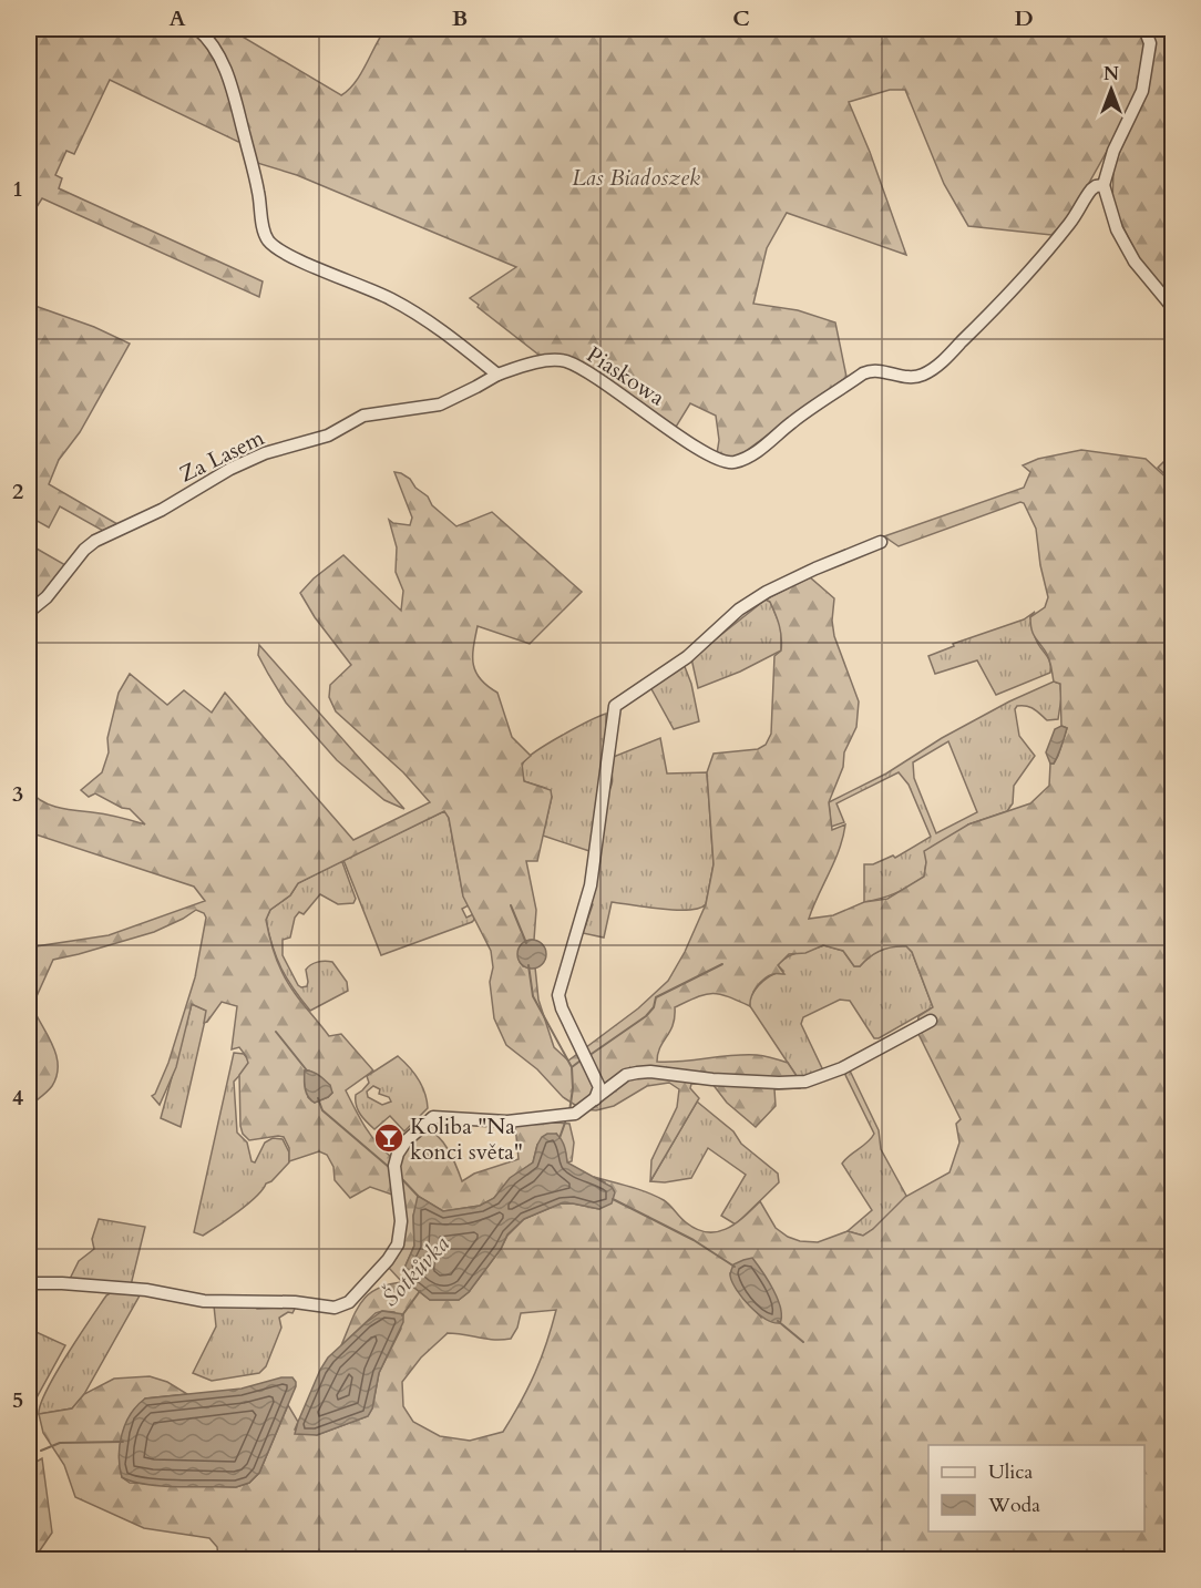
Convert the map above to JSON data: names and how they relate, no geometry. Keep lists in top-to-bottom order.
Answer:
{
  "streets": {
    "street": ["Piaskowa", "Za Lasem"]
  },
  "crossings": [
    ["Piaskowa", "Za Lasem"]
  ],
  "water": ["Šotkůvka"],
  "parks": ["Las Biadoszek"],
  "places": {
    "bar": ["Koliba \"Na konci světa\""]
  },
  "legend": ["Ulica", "Woda"],
  "north": "top",
  "grid": {
    "columns": [
      "A",
      "B",
      "C",
      "D"
    ],
    "rows": [
      "1",
      "2",
      "3",
      "4",
      "5"
    ]
  }
}
